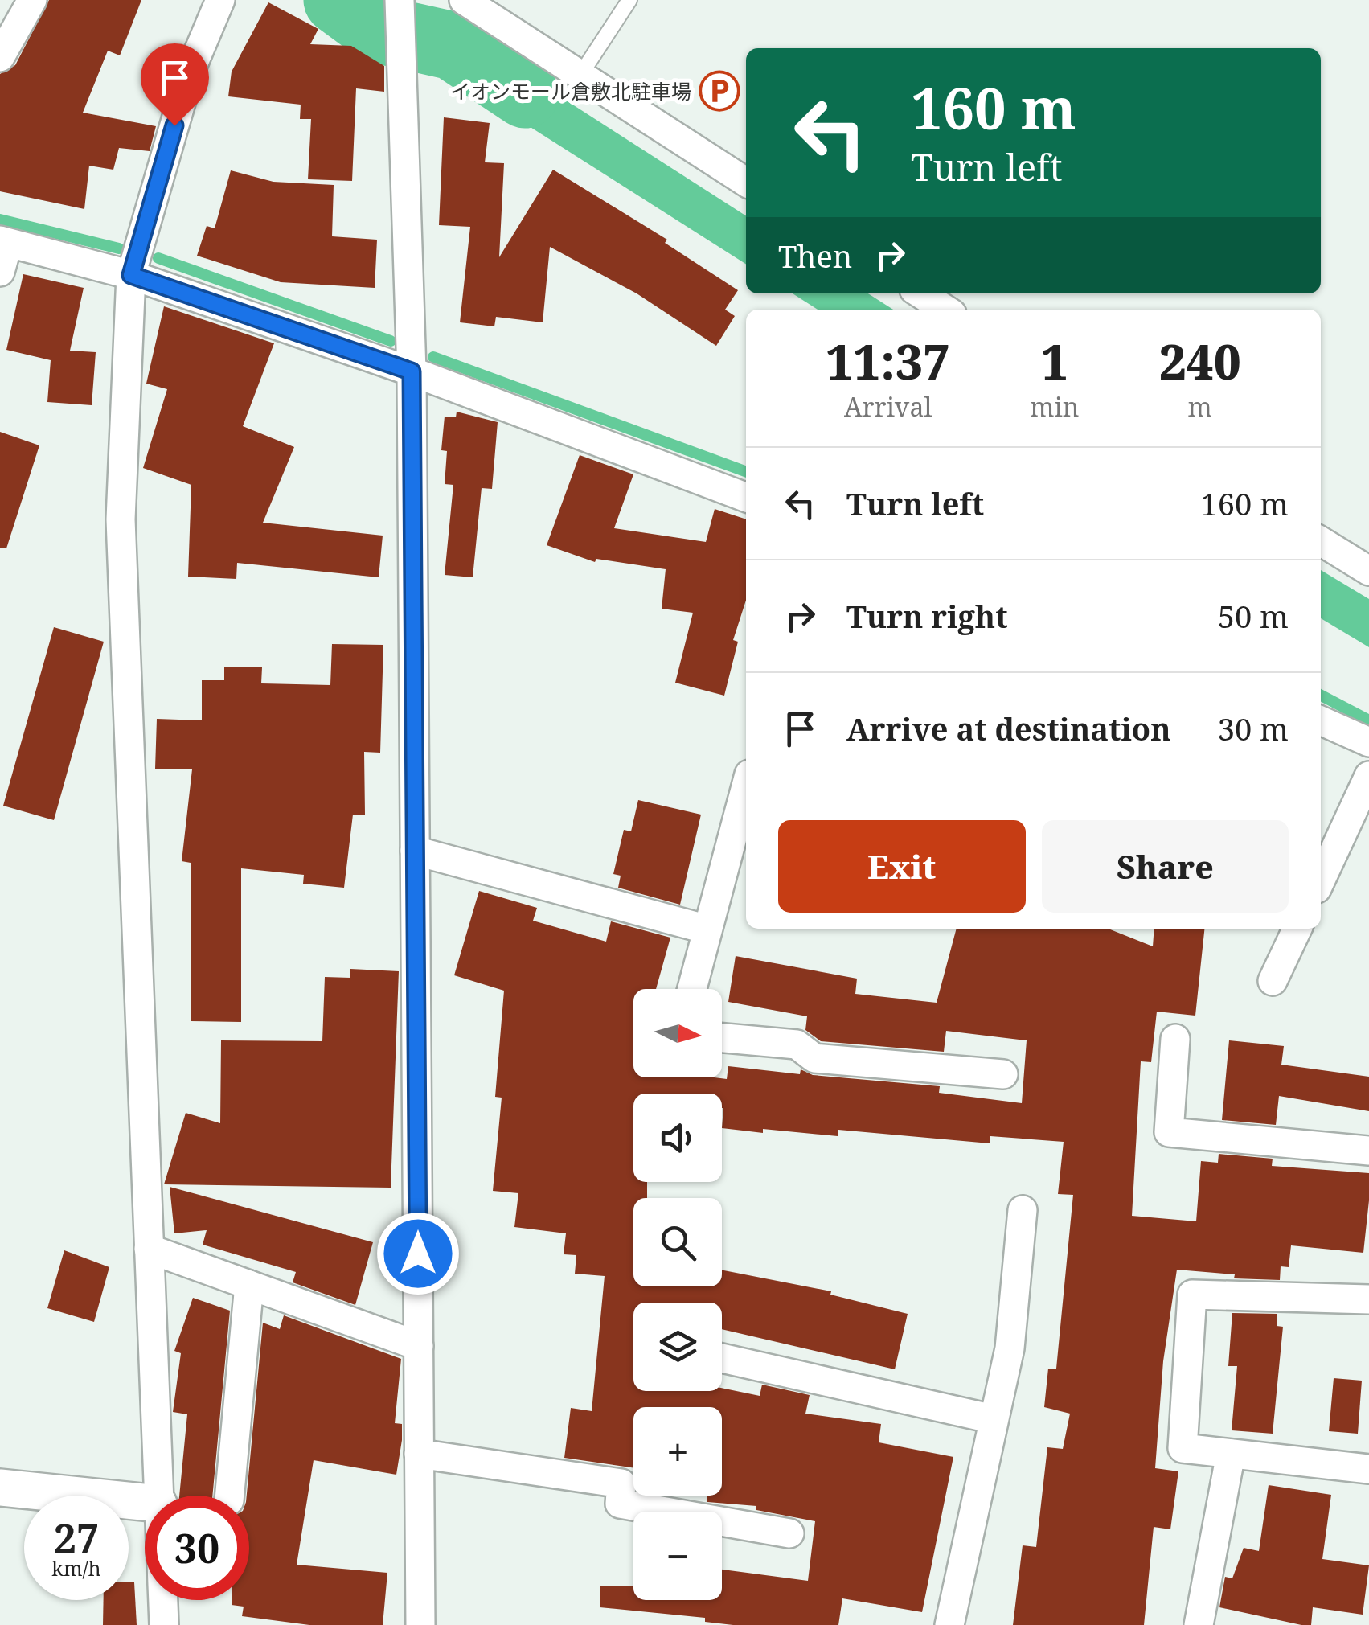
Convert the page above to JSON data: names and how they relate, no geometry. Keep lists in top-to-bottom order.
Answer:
{
  "places": {
    "parking": ["イオンモール倉敷北駐車場"]
  },
  "north": "right",
  "page": {
    "turn": ["160 m", "Turn left"],
    "then": "Then",
    "eta": [
      "11:37",
      "Arrival",
      "1",
      "min",
      "240",
      "m"
    ],
    "list": [
      {
        "name": "Turn left",
        "value": "160 m"
      },
      {
        "name": "Turn right",
        "value": "50 m"
      },
      {
        "name": "Arrive at destination",
        "value": "30 m"
      }
    ],
    "buttons": ["Exit", "Share"],
    "map_buttons": ["+", "−"],
    "speed": "27 km/h",
    "limit": "30"
  }
}
